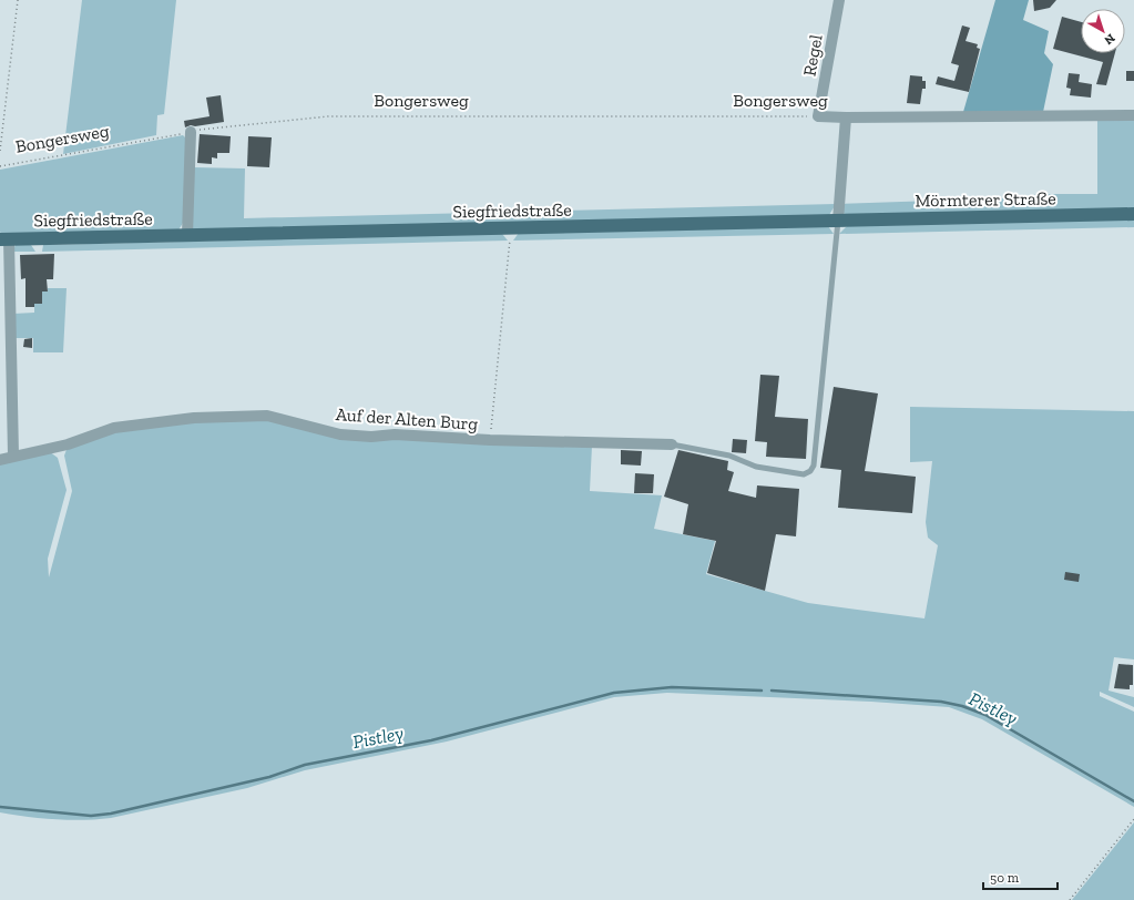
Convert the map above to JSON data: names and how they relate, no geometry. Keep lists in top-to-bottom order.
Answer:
{
  "streets": {
    "main road": ["Mörmterer Straße", "Siegfriedstraße"],
    "street": ["Regel", "Bongersweg", "Auf der Alten Burg"]
  },
  "crossings": [
    ["Regel", "Bongersweg"],
    ["Bongersweg", "Mörmterer Straße"],
    ["Bongersweg", "Siegfriedstraße"],
    ["Mörmterer Straße", "Siegfriedstraße"]
  ],
  "water": ["Pistley"],
  "scale_bar": "50 m",
  "north": "bottom right"
}
